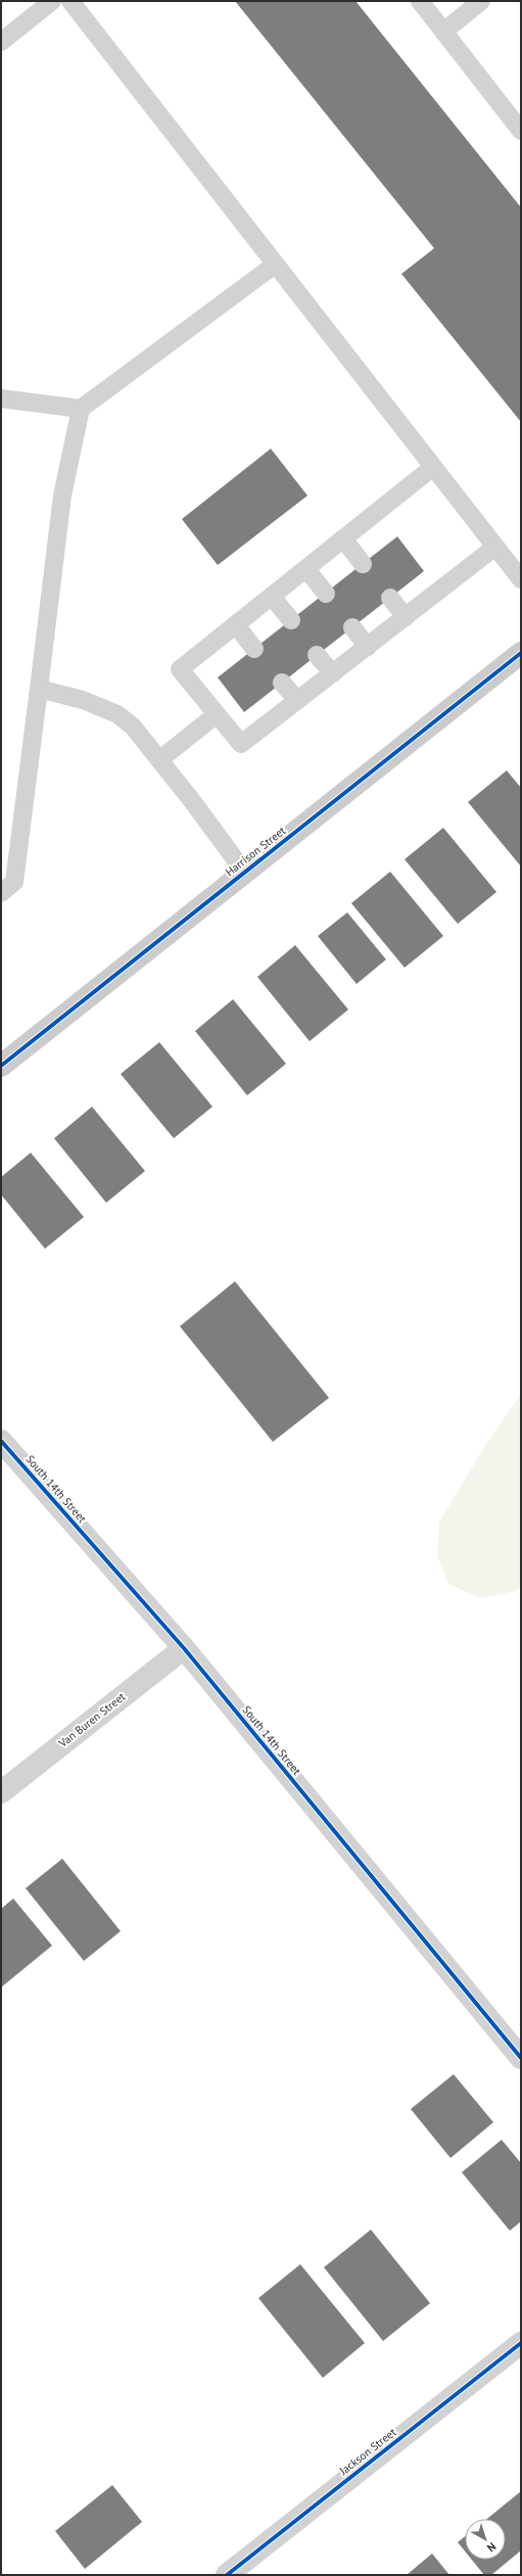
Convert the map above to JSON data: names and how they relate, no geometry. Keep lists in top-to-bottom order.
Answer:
{
  "streets": {
    "street": [
      "Harrison Street",
      "South 14th Street",
      "Van Buren Street",
      "Jackson Street"
    ]
  },
  "crossings": [
    ["South 14th Street", "Van Buren Street"]
  ],
  "north": "bottom right"
}
